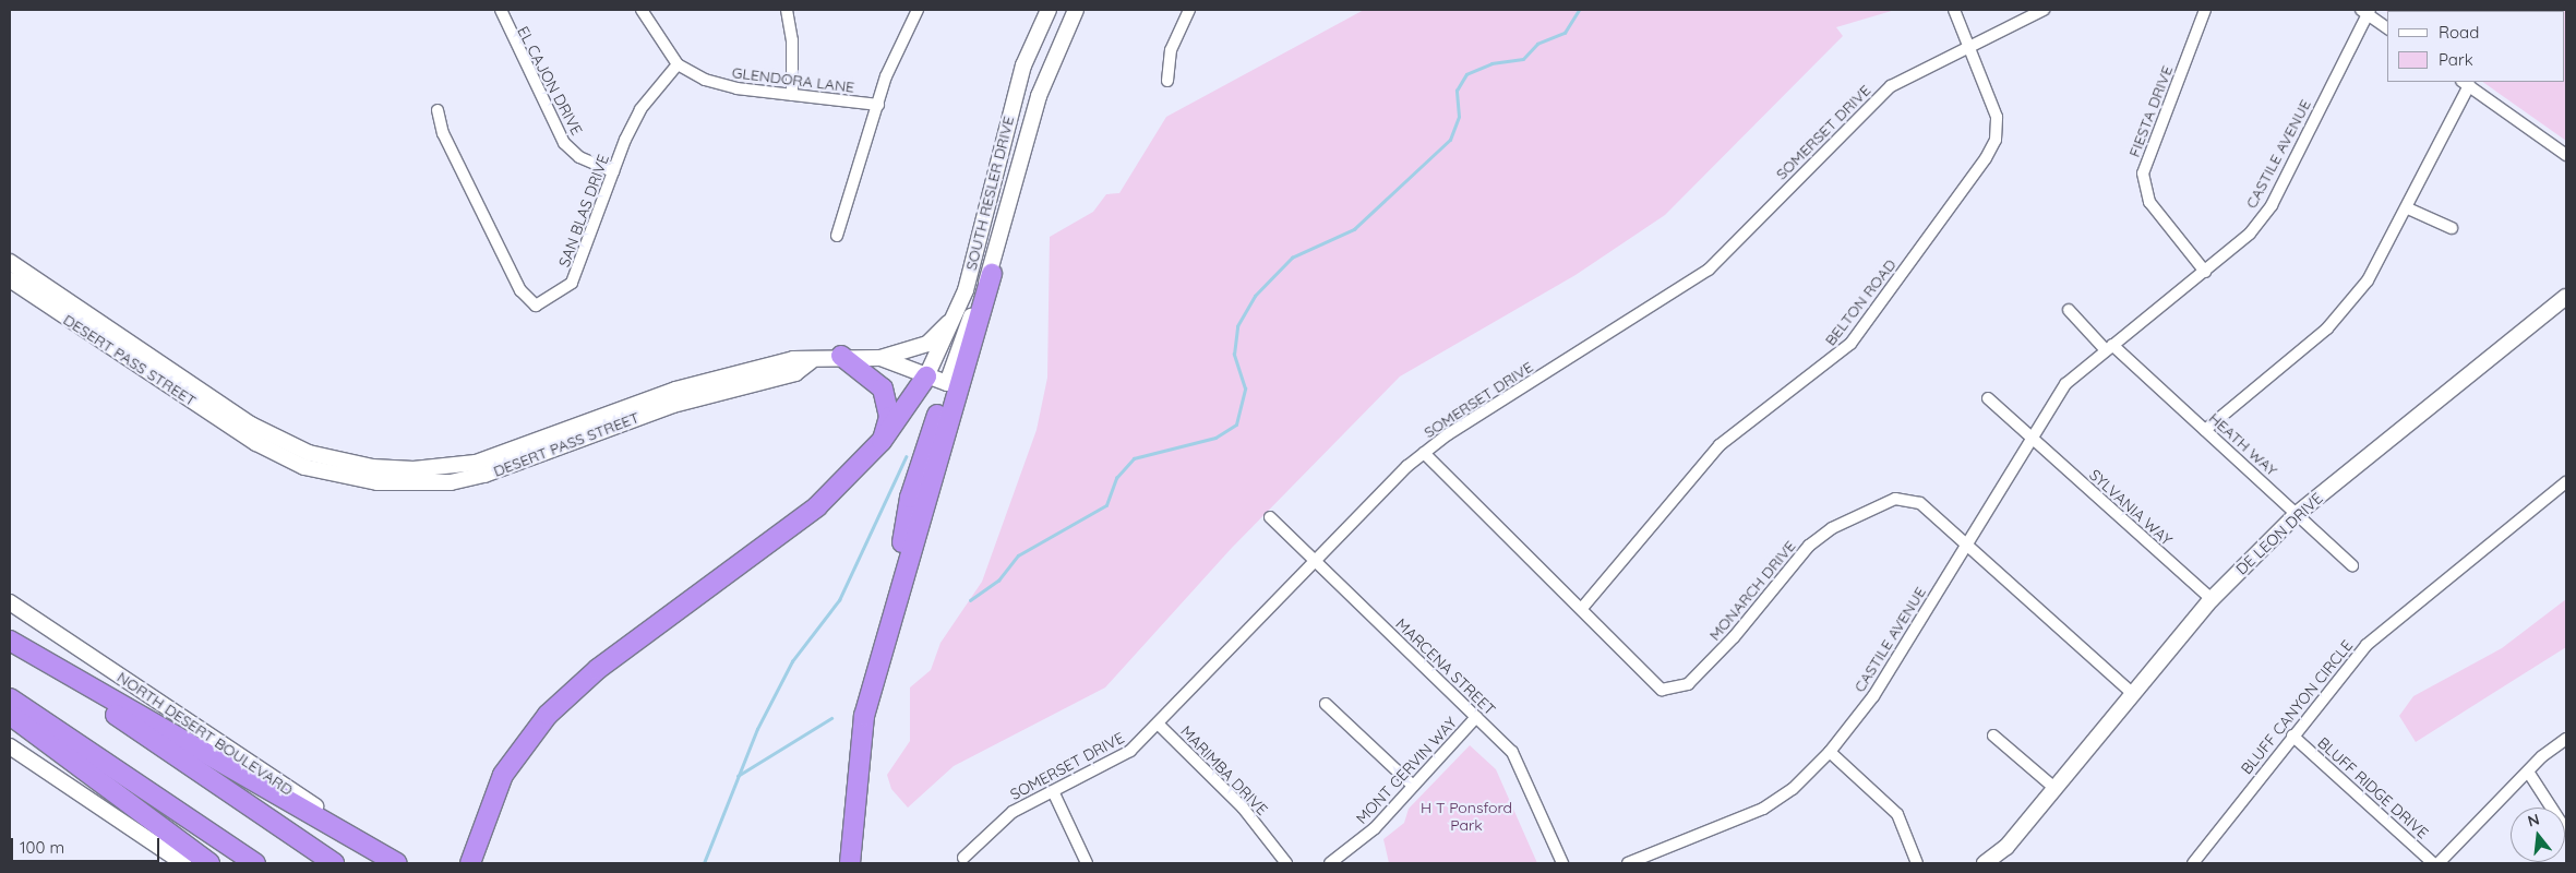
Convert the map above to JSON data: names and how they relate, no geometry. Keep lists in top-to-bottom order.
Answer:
{
  "streets": {
    "street": [
      "GLENDORA LANE",
      "EL CAJON DRIVE",
      "FIESTA DRIVE",
      "SOMERSET DRIVE",
      "CASTILE AVENUE",
      "SOUTH RESLER DRIVE",
      "SAN BLAS DRIVE",
      "BELTON ROAD",
      "DESERT PASS STREET",
      "HEATH WAY",
      "SYLVANIA WAY",
      "DE LEON DRIVE",
      "MONARCH DRIVE",
      "MARCENA STREET",
      "BLUFF CANYON CIRCLE",
      "NORTH DESERT BOULEVARD",
      "MARIMBA DRIVE",
      "MONT CERVIN WAY",
      "BLUFF RIDGE DRIVE"
    ]
  },
  "crossings": [
    ["GLENDORA LANE", "SAN BLAS DRIVE"],
    ["EL CAJON DRIVE", "SAN BLAS DRIVE"],
    ["FIESTA DRIVE", "CASTILE AVENUE"],
    ["SOMERSET DRIVE", "BELTON ROAD"],
    ["SOMERSET DRIVE", "MONARCH DRIVE"],
    ["SOMERSET DRIVE", "MARCENA STREET"],
    ["SOMERSET DRIVE", "MARIMBA DRIVE"],
    ["CASTILE AVENUE", "HEATH WAY"],
    ["CASTILE AVENUE", "SYLVANIA WAY"],
    ["CASTILE AVENUE", "MONARCH DRIVE"],
    ["SOUTH RESLER DRIVE", "DESERT PASS STREET"],
    ["BELTON ROAD", "MONARCH DRIVE"],
    ["HEATH WAY", "DE LEON DRIVE"],
    ["SYLVANIA WAY", "DE LEON DRIVE"],
    ["DE LEON DRIVE", "MONARCH DRIVE"],
    ["MARCENA STREET", "MONT CERVIN WAY"],
    ["BLUFF CANYON CIRCLE", "BLUFF RIDGE DRIVE"]
  ],
  "parks": ["H T Ponsford Park"],
  "legend": ["Road", "Park"],
  "scale_bar": "100 m",
  "north": "top"
}
